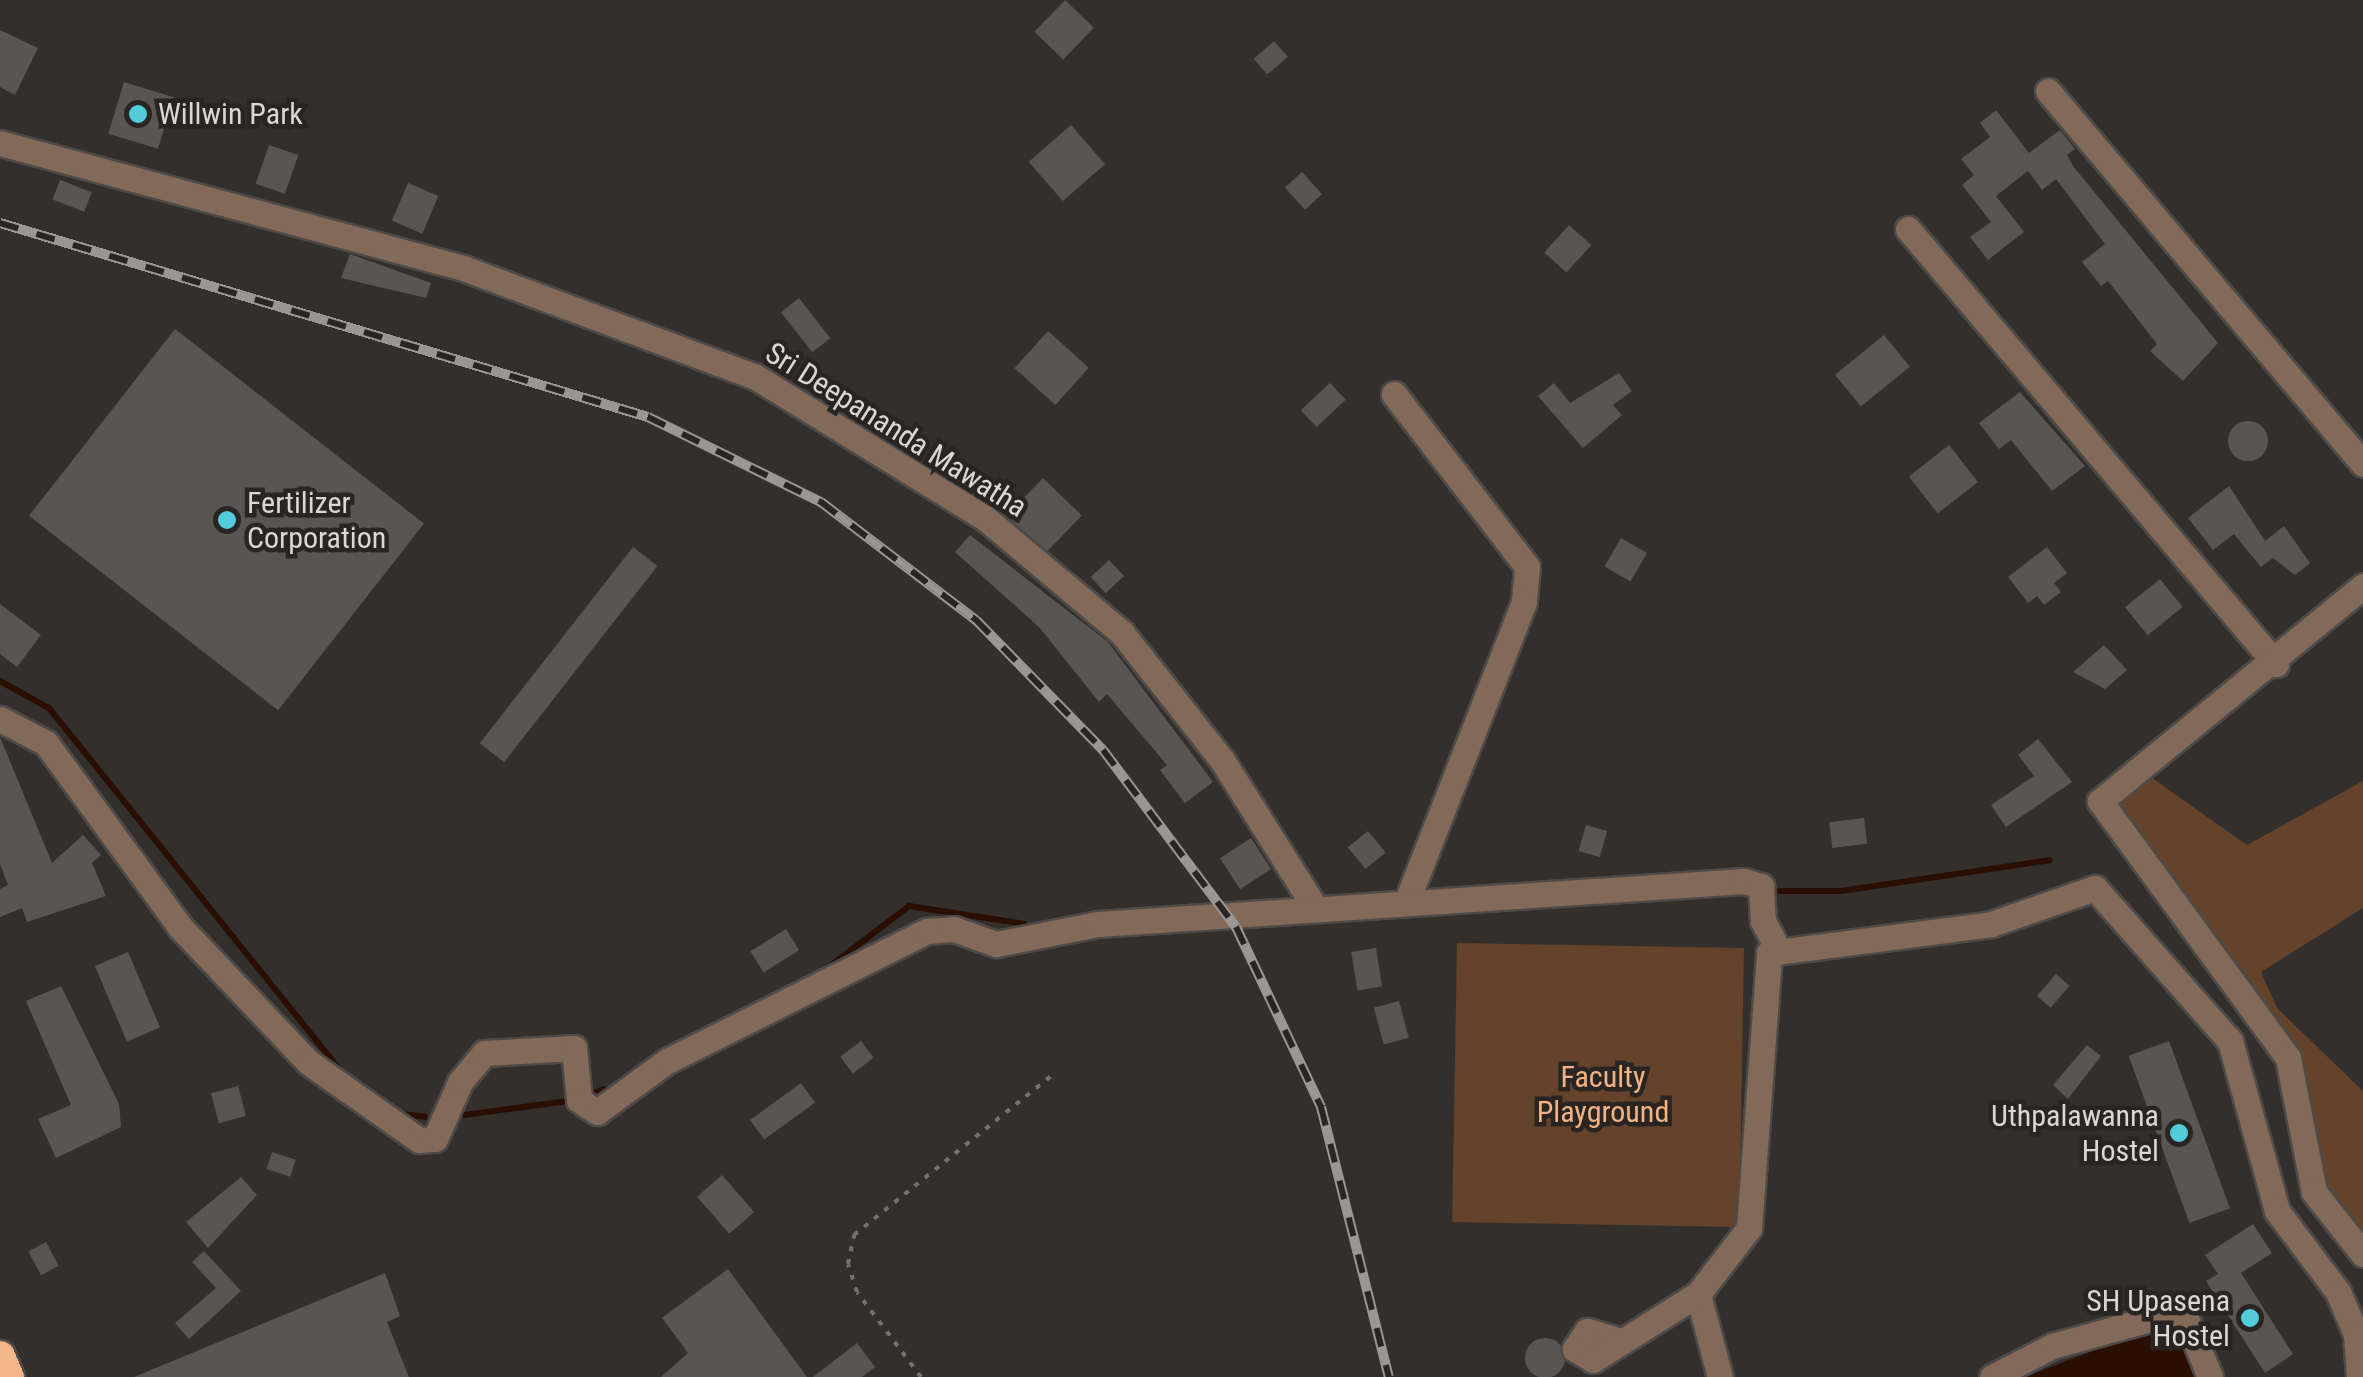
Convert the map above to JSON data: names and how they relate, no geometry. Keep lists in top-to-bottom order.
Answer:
{
  "streets": {
    "street": ["Sri Deepananda Mawatha"]
  },
  "parks": ["Faculty Playground"],
  "places": [
    "Willwin Park",
    "Fertilizer Corporation",
    "Uthpalawanna Hostel",
    "SH Upasena Hostel"
  ]
}
